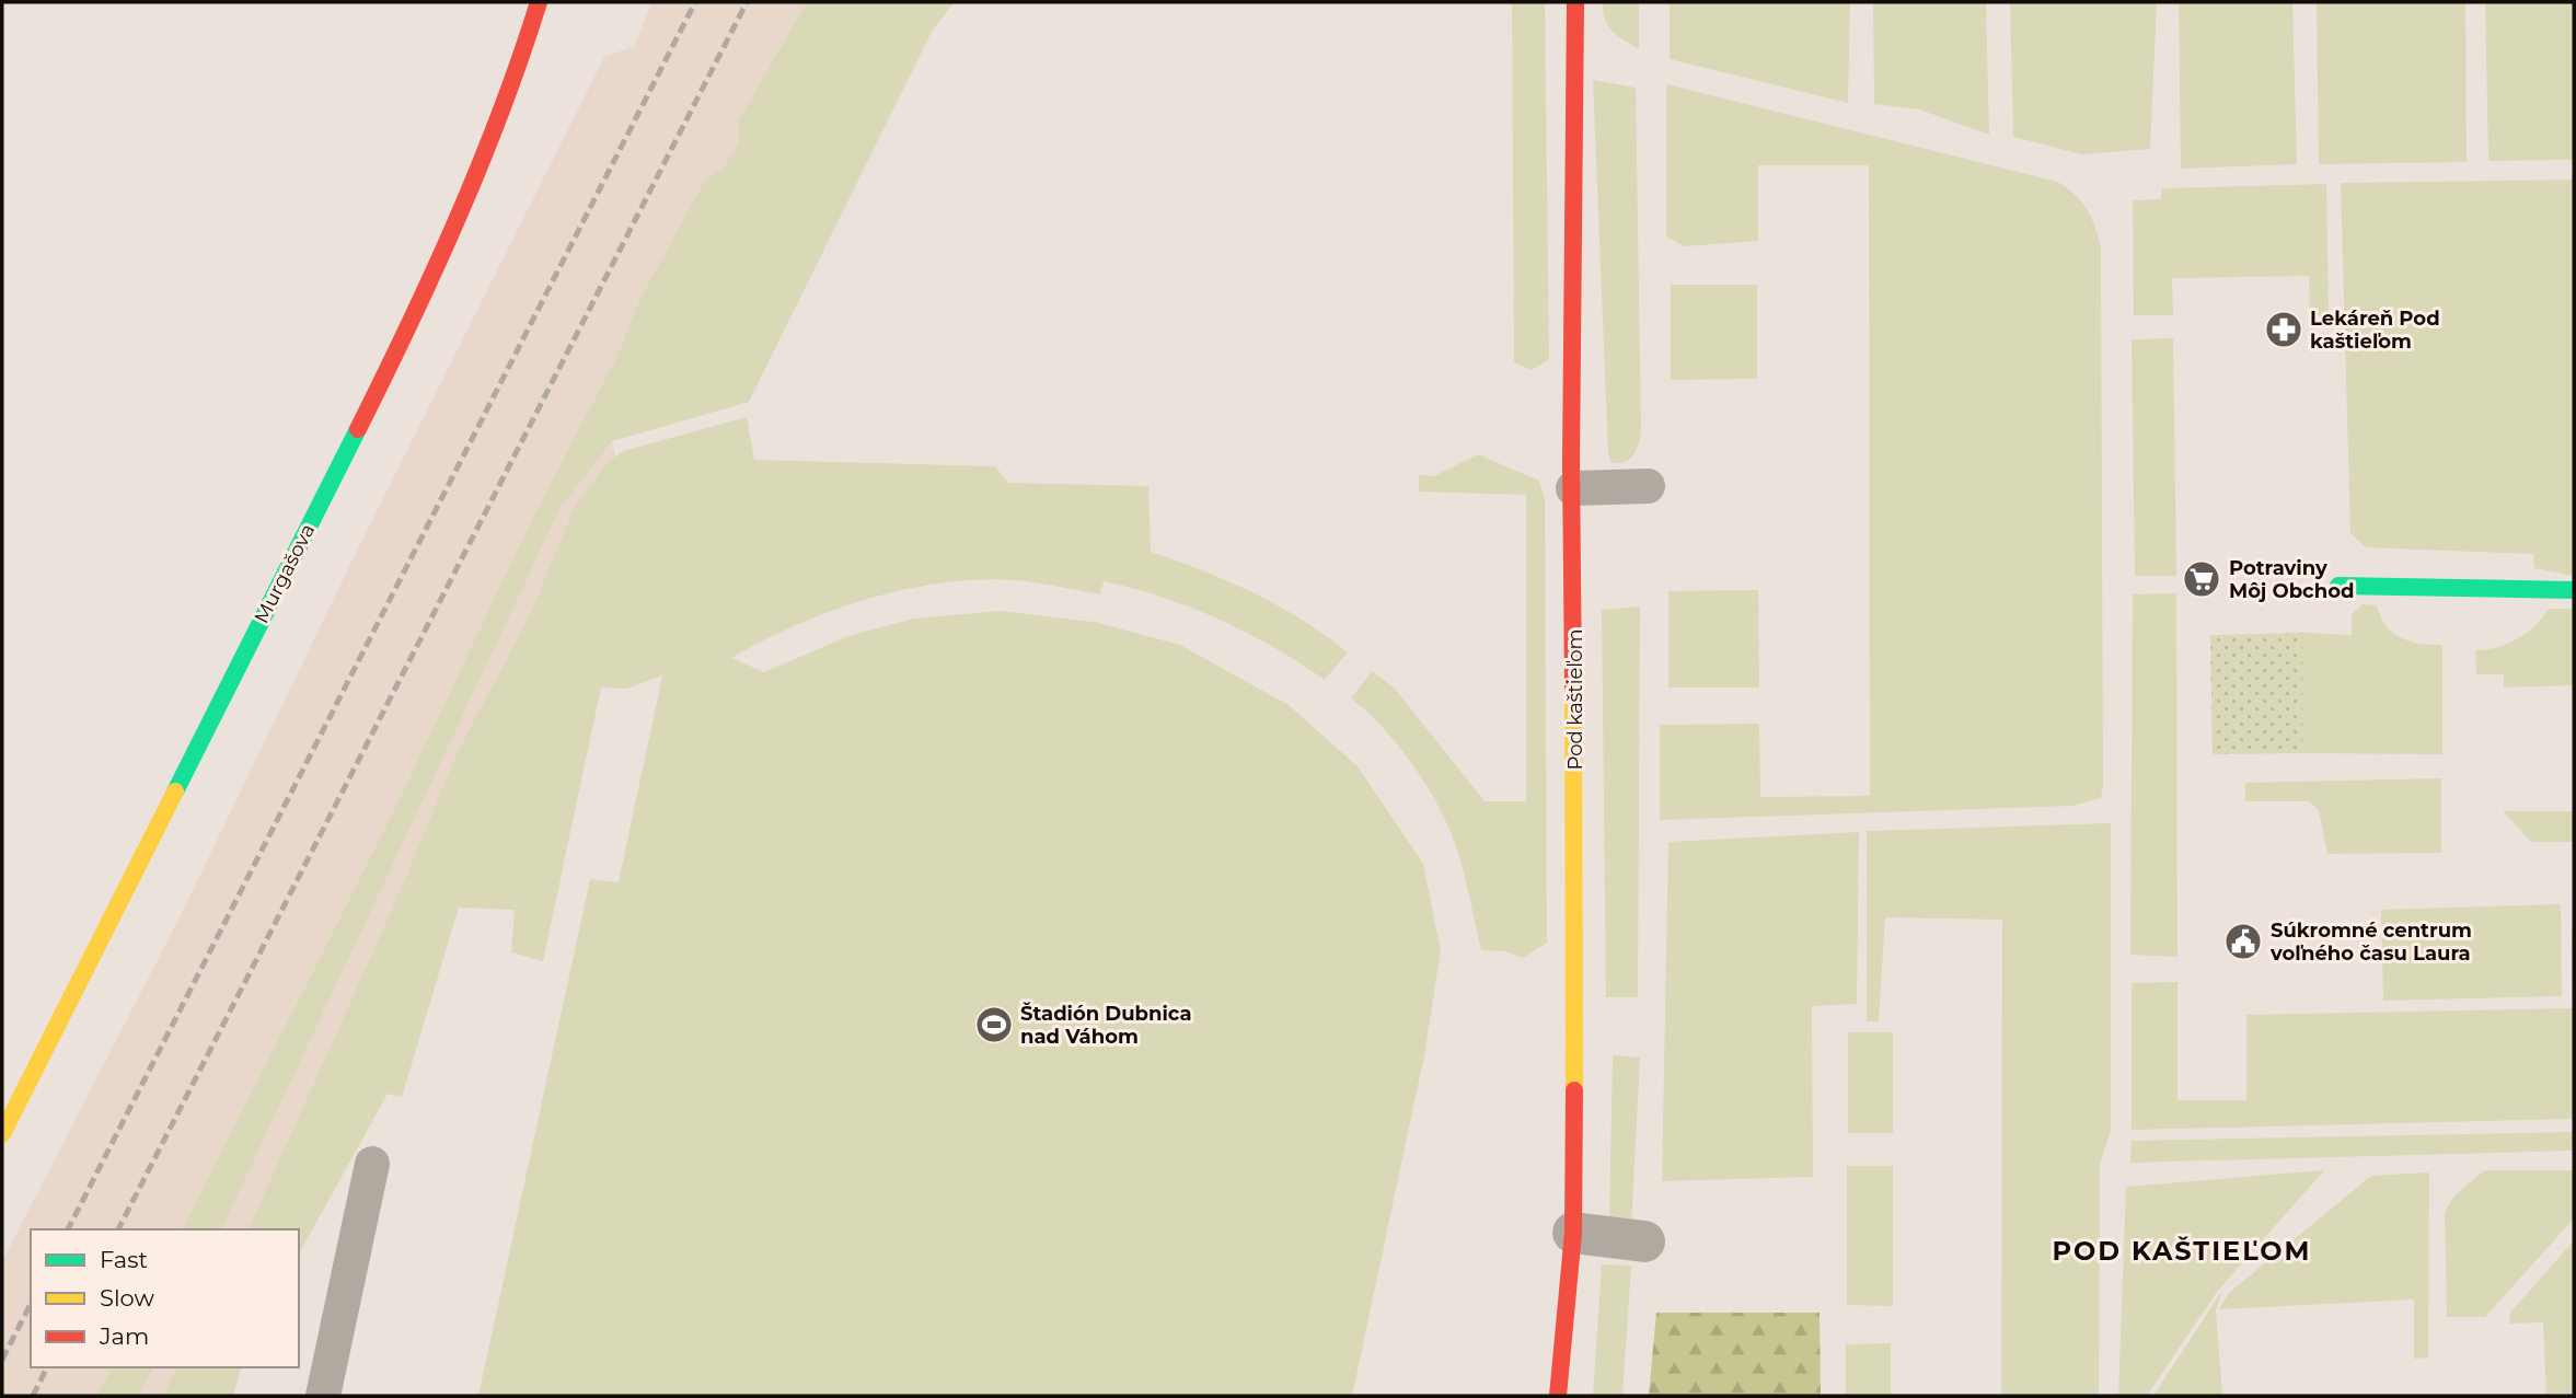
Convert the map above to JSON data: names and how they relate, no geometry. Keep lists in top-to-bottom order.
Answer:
{
  "streets": {
    "street": ["Murgašova", "Pod kaštieľom"]
  },
  "districts": ["POD KAŠTIEĽOM"],
  "places": {
    "pharmacy": ["Lekáreň Pod kaštieľom"],
    "supermarket": ["Potraviny Môj Obchod"],
    "public building": ["Súkromné centrum voľného času Laura"],
    "sports": ["Štadión Dubnica nad Váhom"]
  },
  "legend": ["Fast", "Slow", "Jam"]
}
